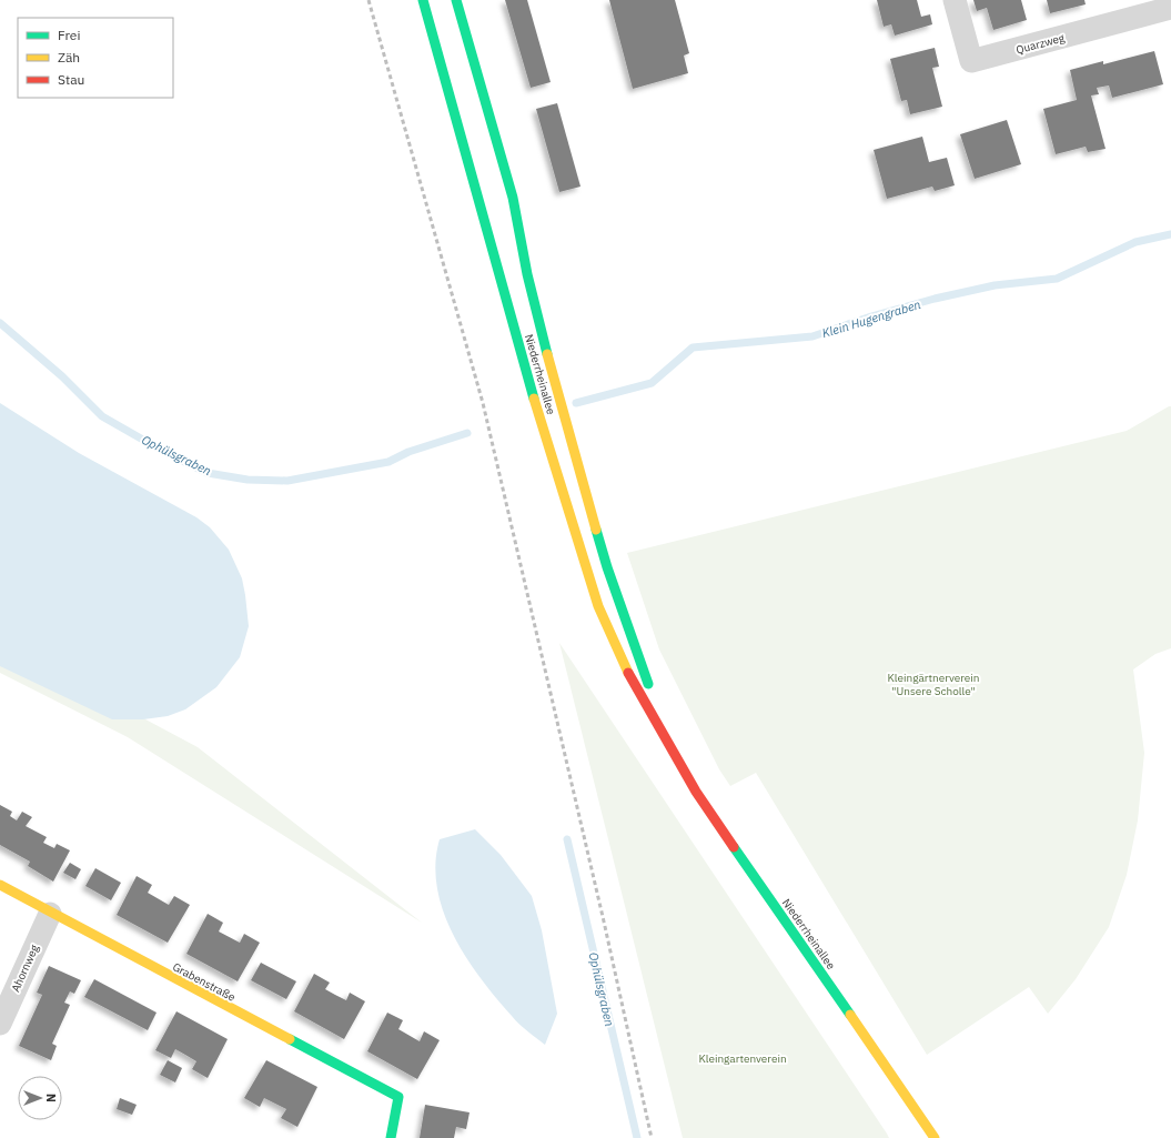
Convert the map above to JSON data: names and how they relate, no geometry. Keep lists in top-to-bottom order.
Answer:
{
  "streets": {
    "main road": ["Niederrheinallee", "Grabenstraße"],
    "street": ["Quarzweg", "Ahornweg"]
  },
  "crossings": [
    ["Ahornweg", "Grabenstraße"]
  ],
  "water": ["Klein Hugengraben", "Ophülsgraben"],
  "parks": ["Kleingärtnerverein \"Unsere Scholle\"", "Kleingartenverein"],
  "legend": ["Frei", "Zäh", "Stau"],
  "north": "right"
}
